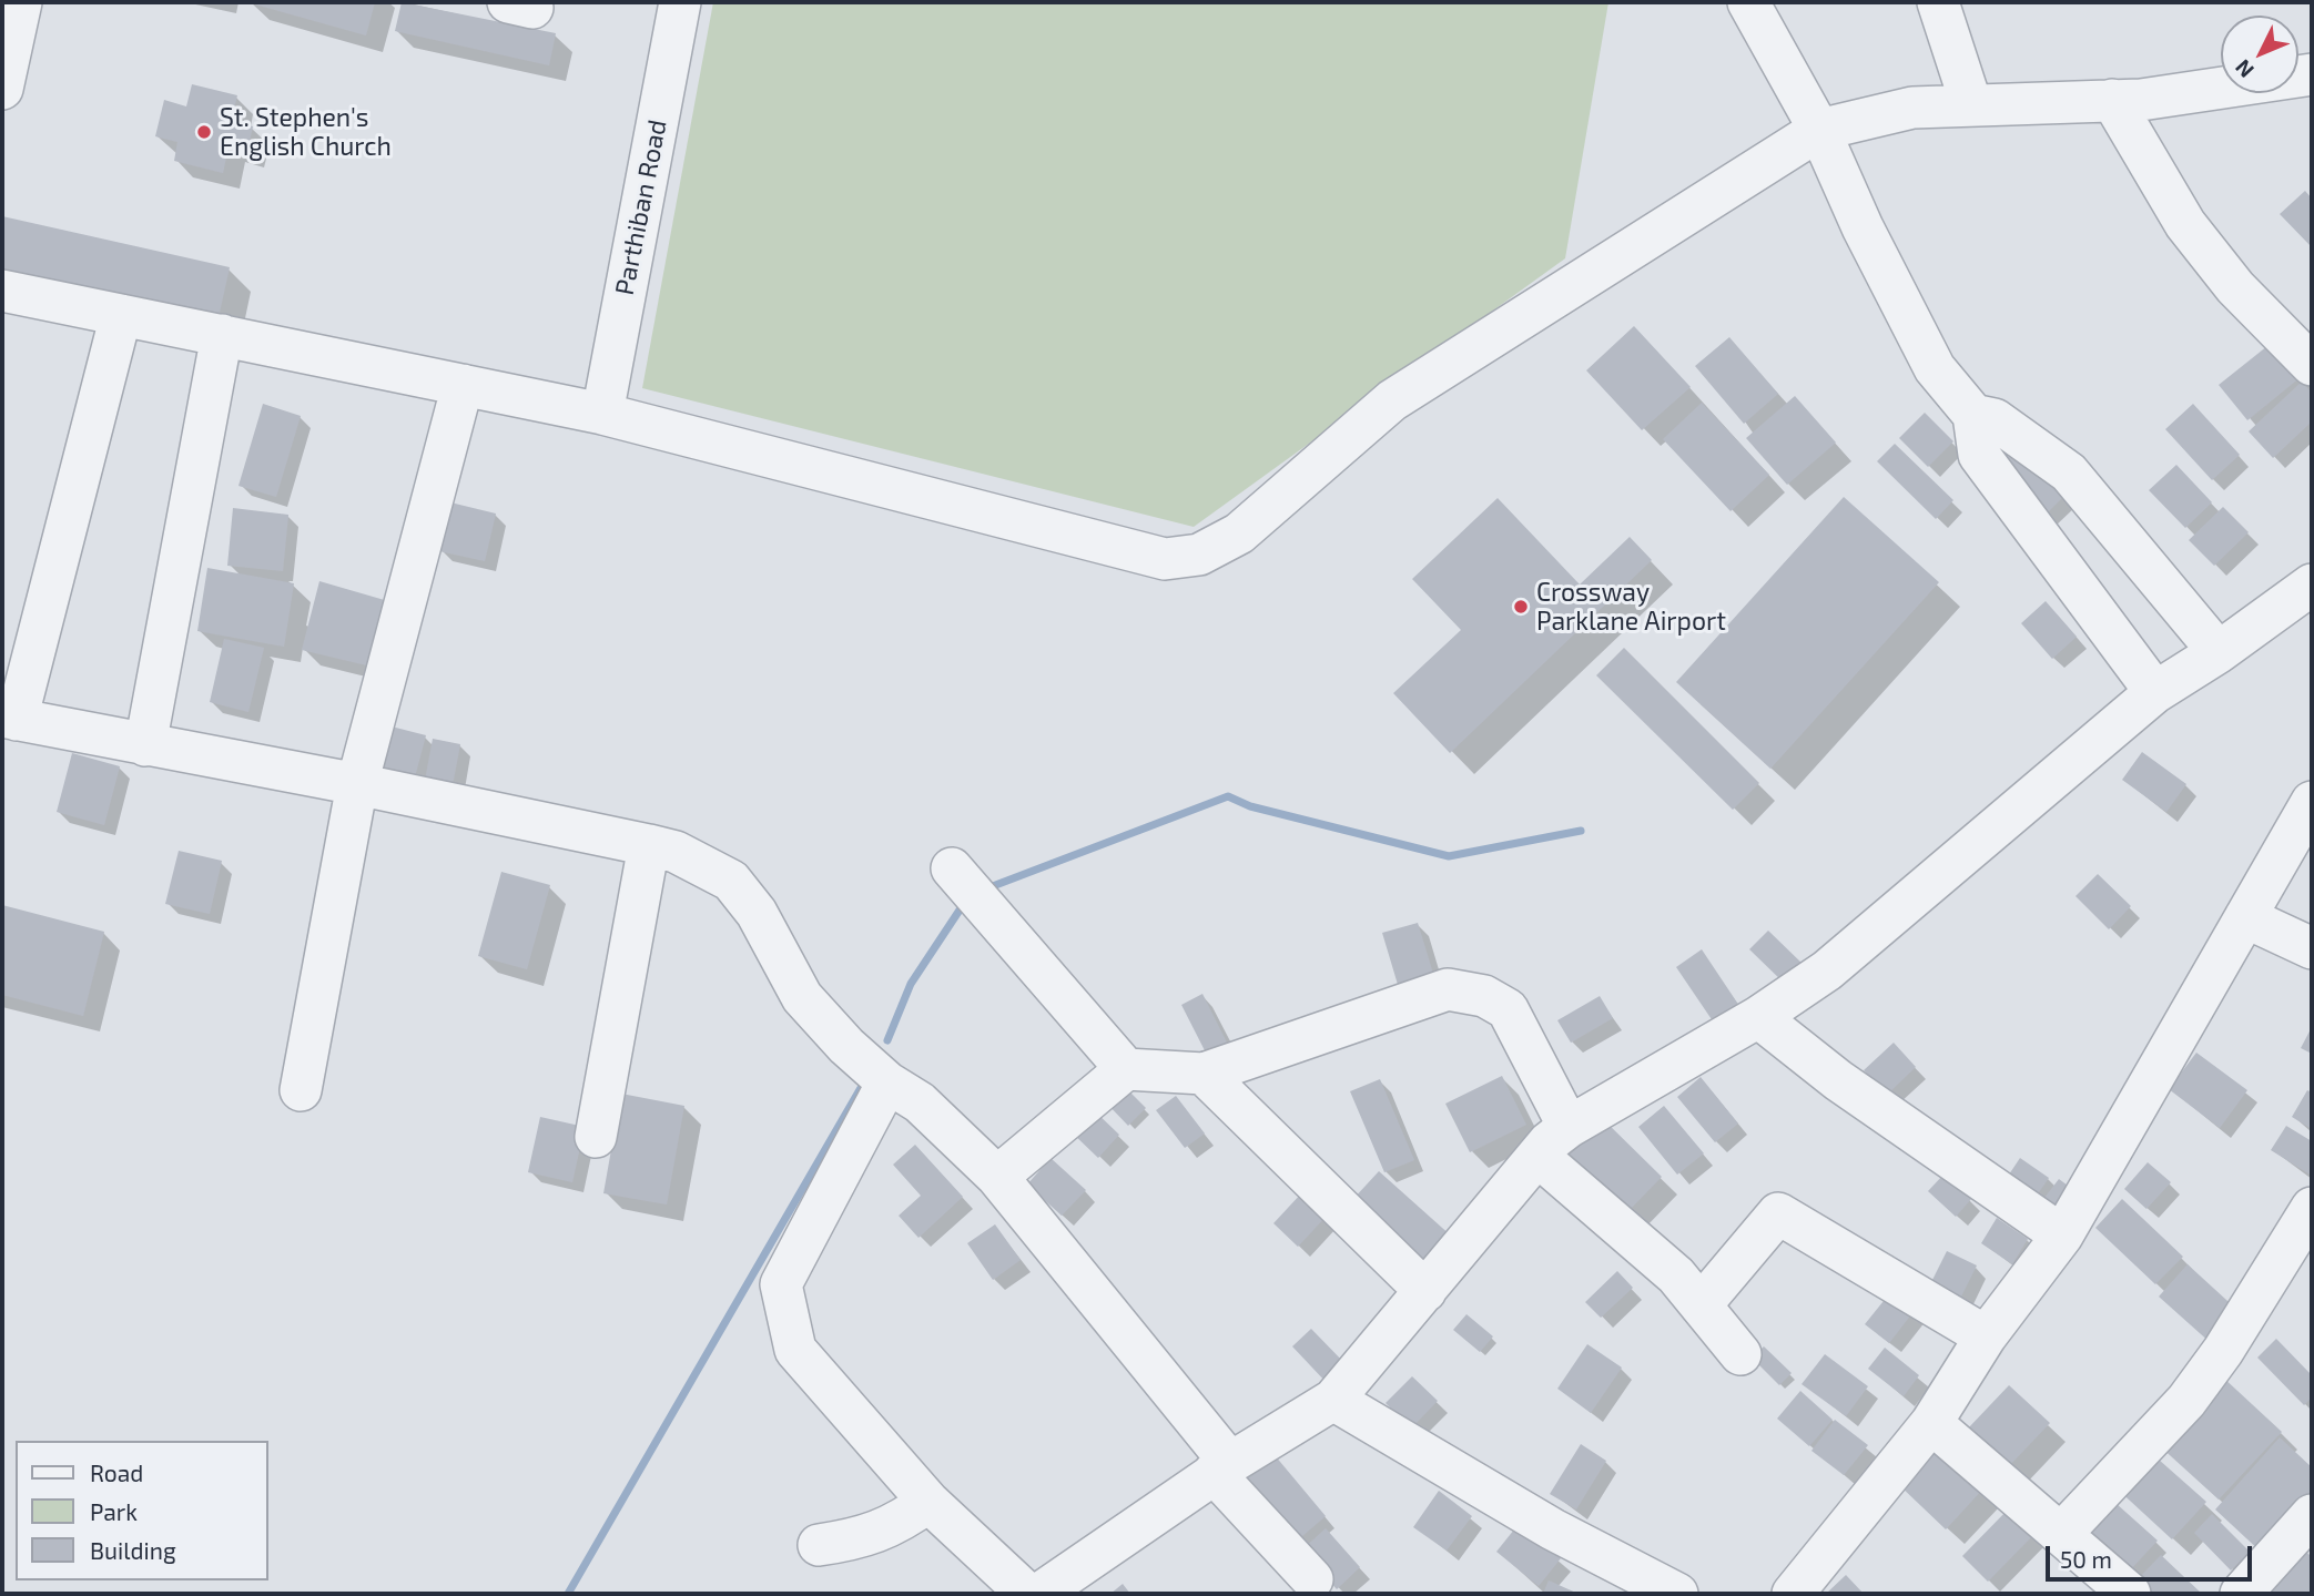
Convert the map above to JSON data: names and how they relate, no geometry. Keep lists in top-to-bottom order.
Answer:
{
  "streets": {
    "street": ["Parthiban Road"]
  },
  "places": ["St. Stephen's English Church", "Crossway Parklane Airport"],
  "legend": ["Road", "Park", "Building"],
  "scale_bar": "50 m",
  "north": "bottom left"
}
